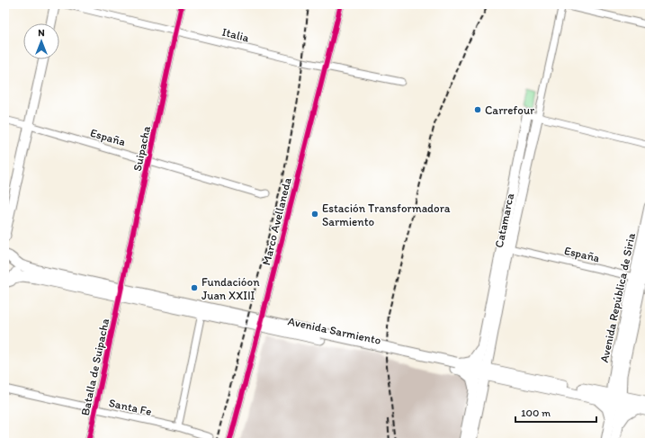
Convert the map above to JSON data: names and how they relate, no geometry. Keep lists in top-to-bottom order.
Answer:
{
  "streets": {
    "main road": ["Catamarca", "Avenida República de Siria", "Avenida Sarmiento"],
    "street": [
      "Italia",
      "España",
      "Suipacha",
      "Marco Avellaneda",
      "Batalla de Suipacha",
      "Santa Fe"
    ]
  },
  "crossings": [
    ["Italia", "Suipacha"],
    ["Italia", "Marco Avellaneda"],
    ["España", "Suipacha"],
    ["España", "Catamarca"],
    ["España", "Avenida República de Siria"],
    ["Suipacha", "Avenida Sarmiento"],
    ["Suipacha", "Batalla de Suipacha"],
    ["Catamarca", "Avenida Sarmiento"],
    ["Marco Avellaneda", "Avenida Sarmiento"],
    ["Avenida República de Siria", "Avenida Sarmiento"],
    ["Avenida Sarmiento", "Batalla de Suipacha"],
    ["Batalla de Suipacha", "Santa Fe"]
  ],
  "places": ["Carrefour", "Estación Transformadora Sarmiento", "Fundacióon Juan XXIII"],
  "scale_bar": "100 m",
  "north": "top"
}
